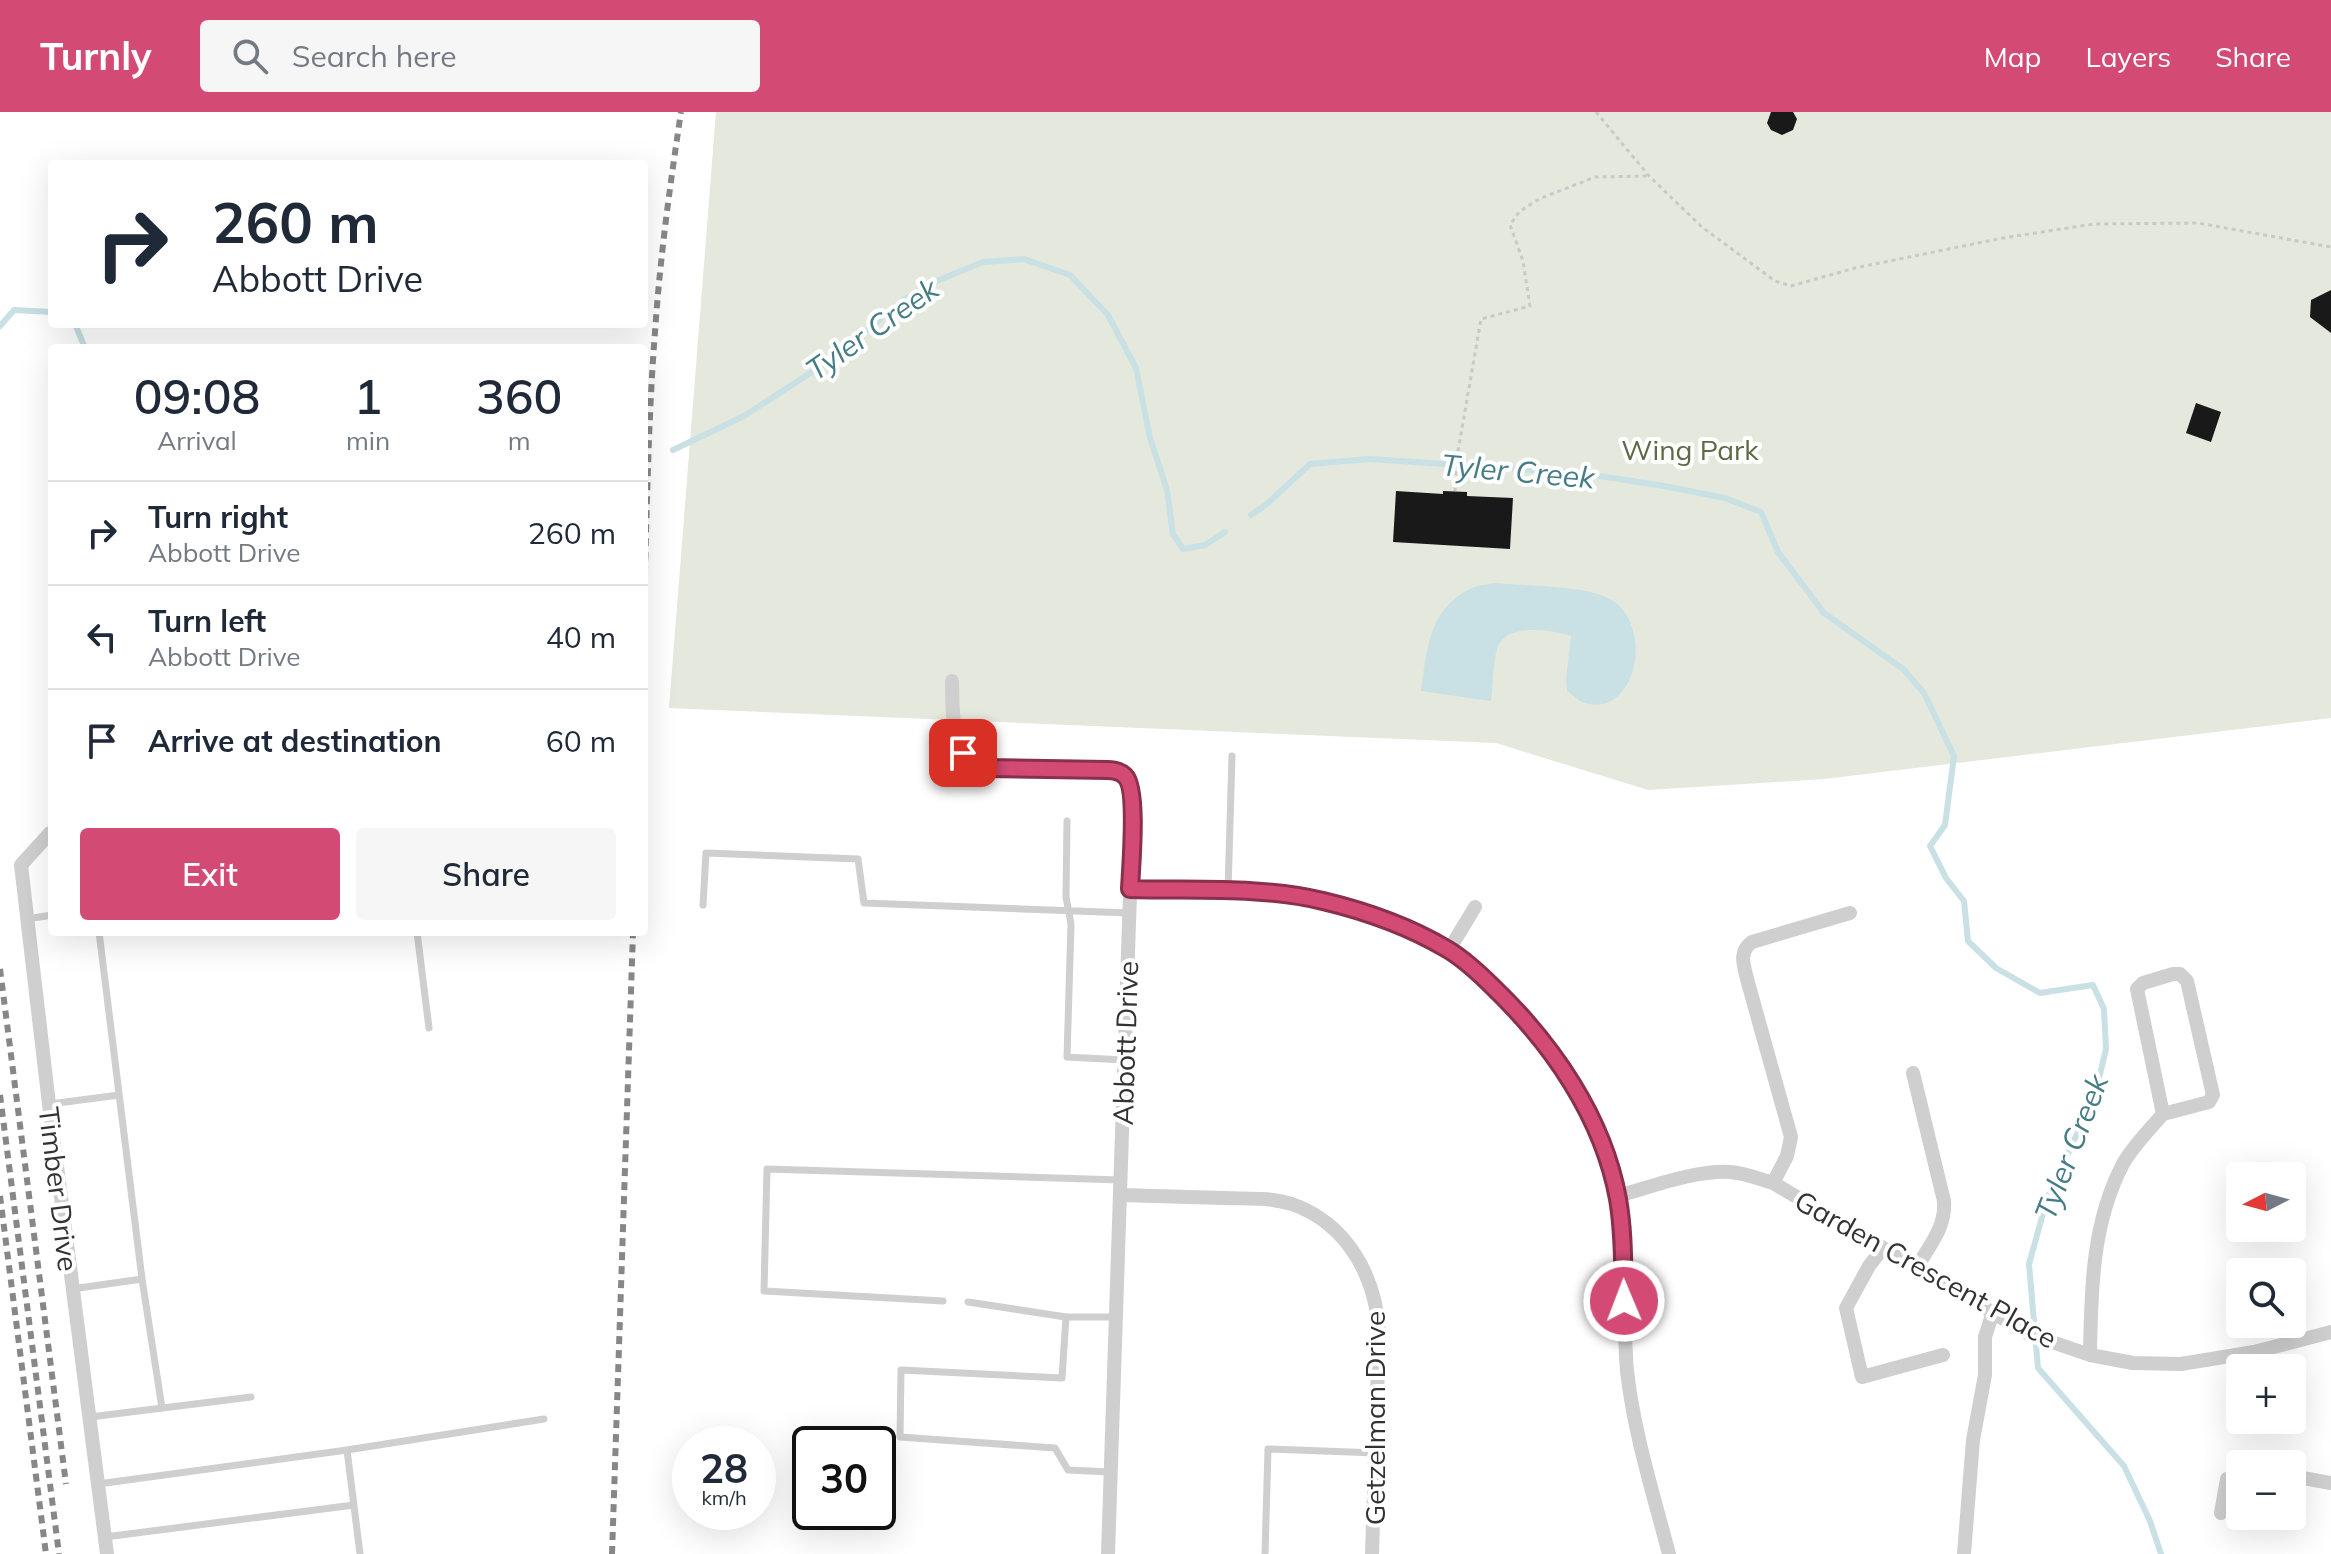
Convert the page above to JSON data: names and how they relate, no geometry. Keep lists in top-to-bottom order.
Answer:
{
  "streets": {
    "street": [
      "Abbott Drive",
      "Timber Drive",
      "Garden Crescent Place",
      "Getzelman Drive"
    ]
  },
  "crossings": [
    ["Abbott Drive", "Getzelman Drive"]
  ],
  "water": ["Tyler Creek"],
  "parks": ["Wing Park"],
  "north": "left",
  "page": {
    "header": "Turnly",
    "search": "Search here",
    "nav": ["Map", "Layers", "Share"],
    "turn": ["260 m", "Abbott Drive"],
    "eta": [
      "09:08",
      "Arrival",
      "1",
      "min",
      "360",
      "m"
    ],
    "list": [
      {
        "name": "Turn right",
        "note": "Abbott Drive",
        "value": "260 m"
      },
      {
        "name": "Turn left",
        "note": "Abbott Drive",
        "value": "40 m"
      },
      {
        "name": "Arrive at destination",
        "value": "60 m"
      }
    ],
    "buttons": ["Exit", "Share"],
    "map_buttons": ["+", "−"],
    "speed": "28 km/h",
    "limit": "30"
  }
}
